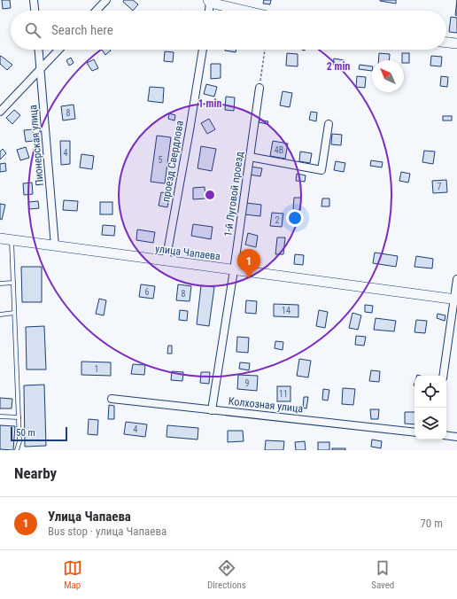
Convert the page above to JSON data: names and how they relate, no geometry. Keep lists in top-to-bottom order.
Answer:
{
  "streets": {
    "street": [
      "Пионерская улица",
      "проезд Свердлова",
      "1-й Луговой проезд",
      "улица Чапаева",
      "Колхозная улица"
    ]
  },
  "crossings": [
    ["Пионерская улица", "улица Чапаева"],
    ["проезд Свердлова", "улица Чапаева"],
    ["1-й Луговой проезд", "улица Чапаева"],
    ["1-й Луговой проезд", "Колхозная улица"]
  ],
  "house_numbers": [
    "8",
    "4В",
    "4",
    "5",
    "7",
    "2",
    "6",
    "8",
    "14",
    "1",
    "9",
    "11",
    "4"
  ],
  "scale_bar": "50 m",
  "north": "top left",
  "page": {
    "search": "Search here",
    "pins": "1",
    "scale": "50 m",
    "heading": "Nearby",
    "list": [
      {
        "mark": "1",
        "name": "Улица Чапаева",
        "note": "Bus stop · улица Чапаева",
        "value": "70 m"
      }
    ],
    "nav": ["Map", "Directions", "Saved"]
  },
  "rings": ["2 min", "1 min"]
}
